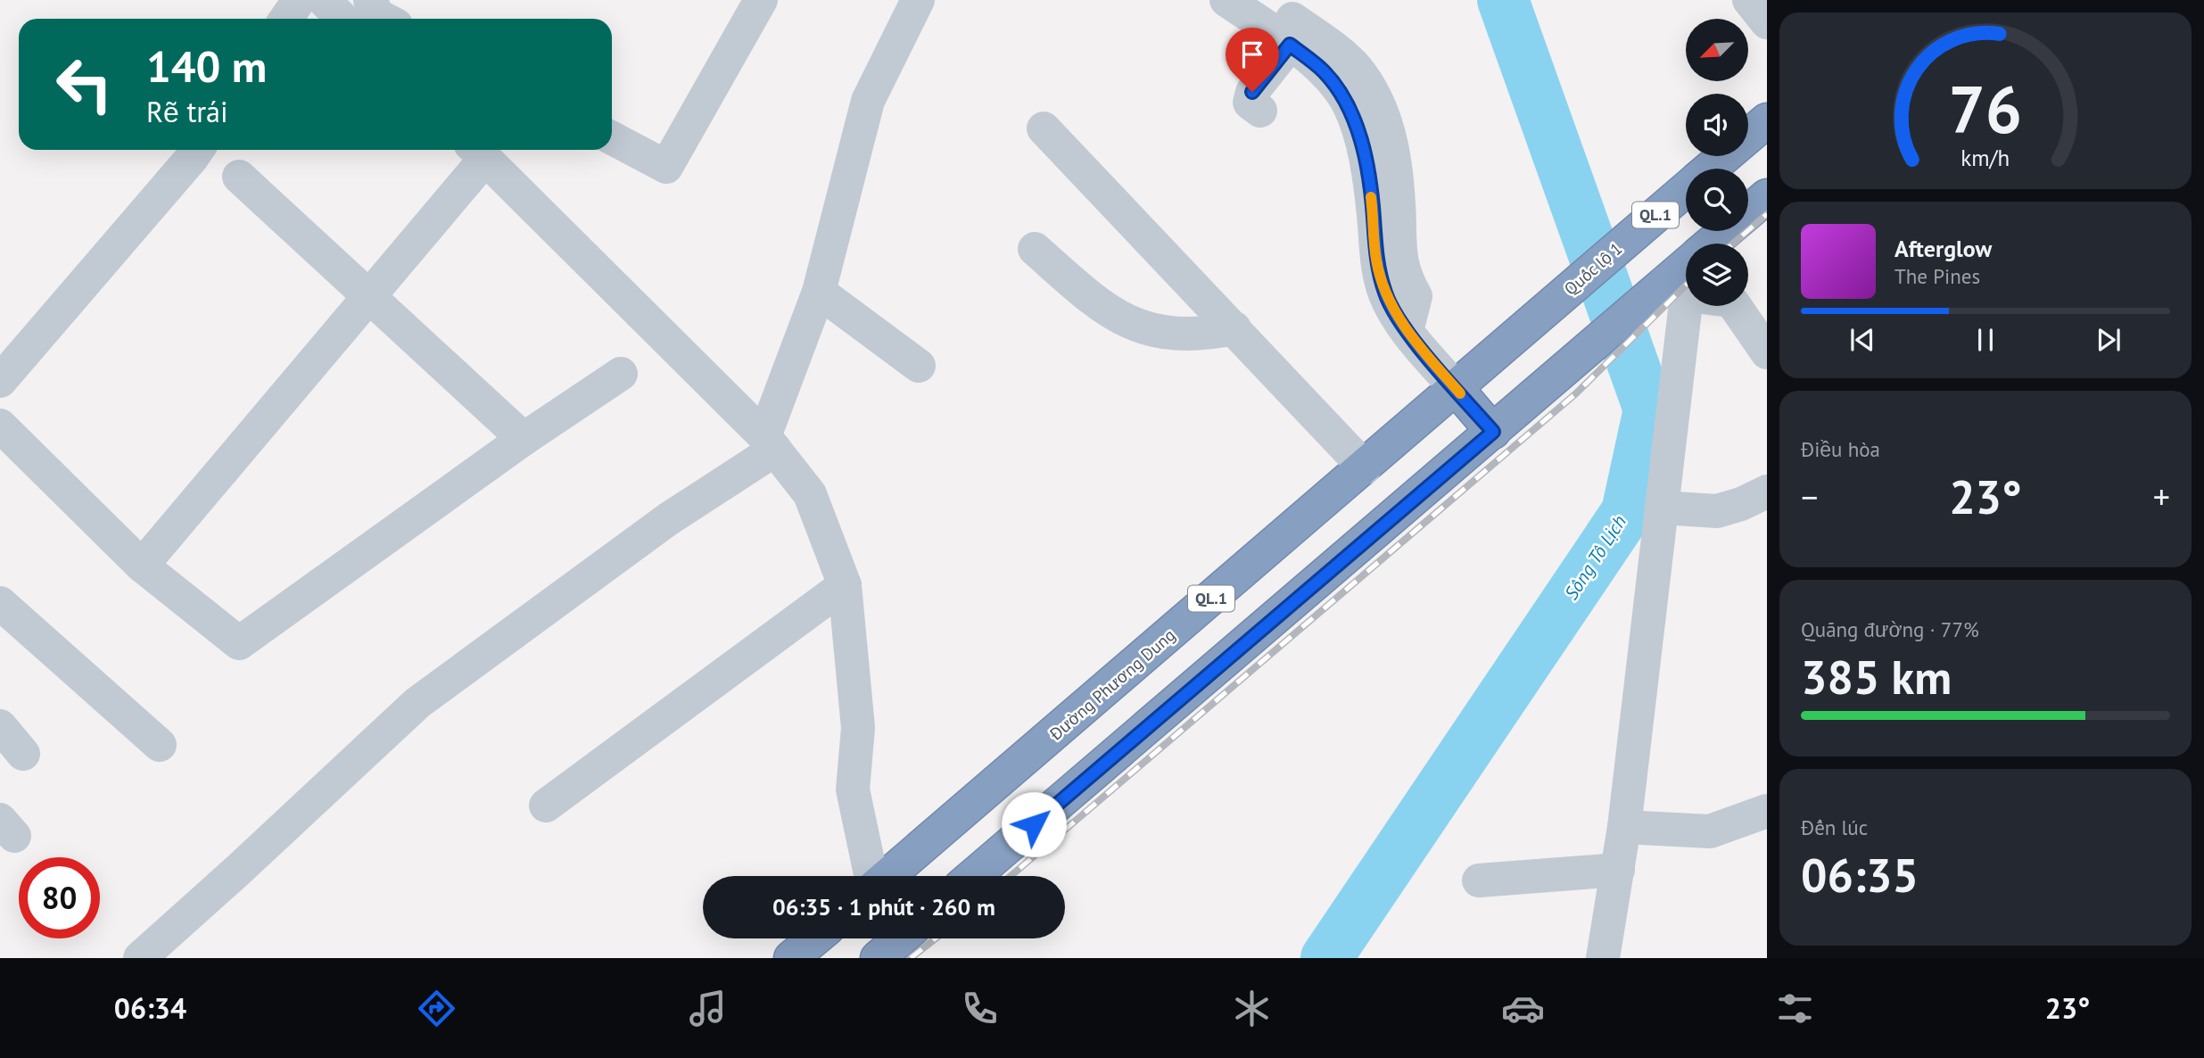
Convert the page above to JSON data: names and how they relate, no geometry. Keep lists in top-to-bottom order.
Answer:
{
  "streets": {
    "highway": ["QL.1", "Quốc lộ 1", "Đường Phương Dung"]
  },
  "crossings": [
    ["Quốc lộ 1", "Đường Phương Dung"]
  ],
  "water": ["Sông Tô Lịch"],
  "north": "bottom left",
  "page": {
    "turn": ["140 m", "Rẽ trái"],
    "song": ["Afterglow", "The Pines"],
    "tile": [
      "Điều hòa",
      ["Quãng đường · 77%", "385 km"],
      ["Đến lúc", "06:35"]
    ],
    "heat": ["−", "23°", "+"],
    "limit": "80",
    "trip": "06:35 · 1 phút · 260 m",
    "tabs": ["06:34", "23°"],
    "gauge": ["76", "km/h"]
  }
}
